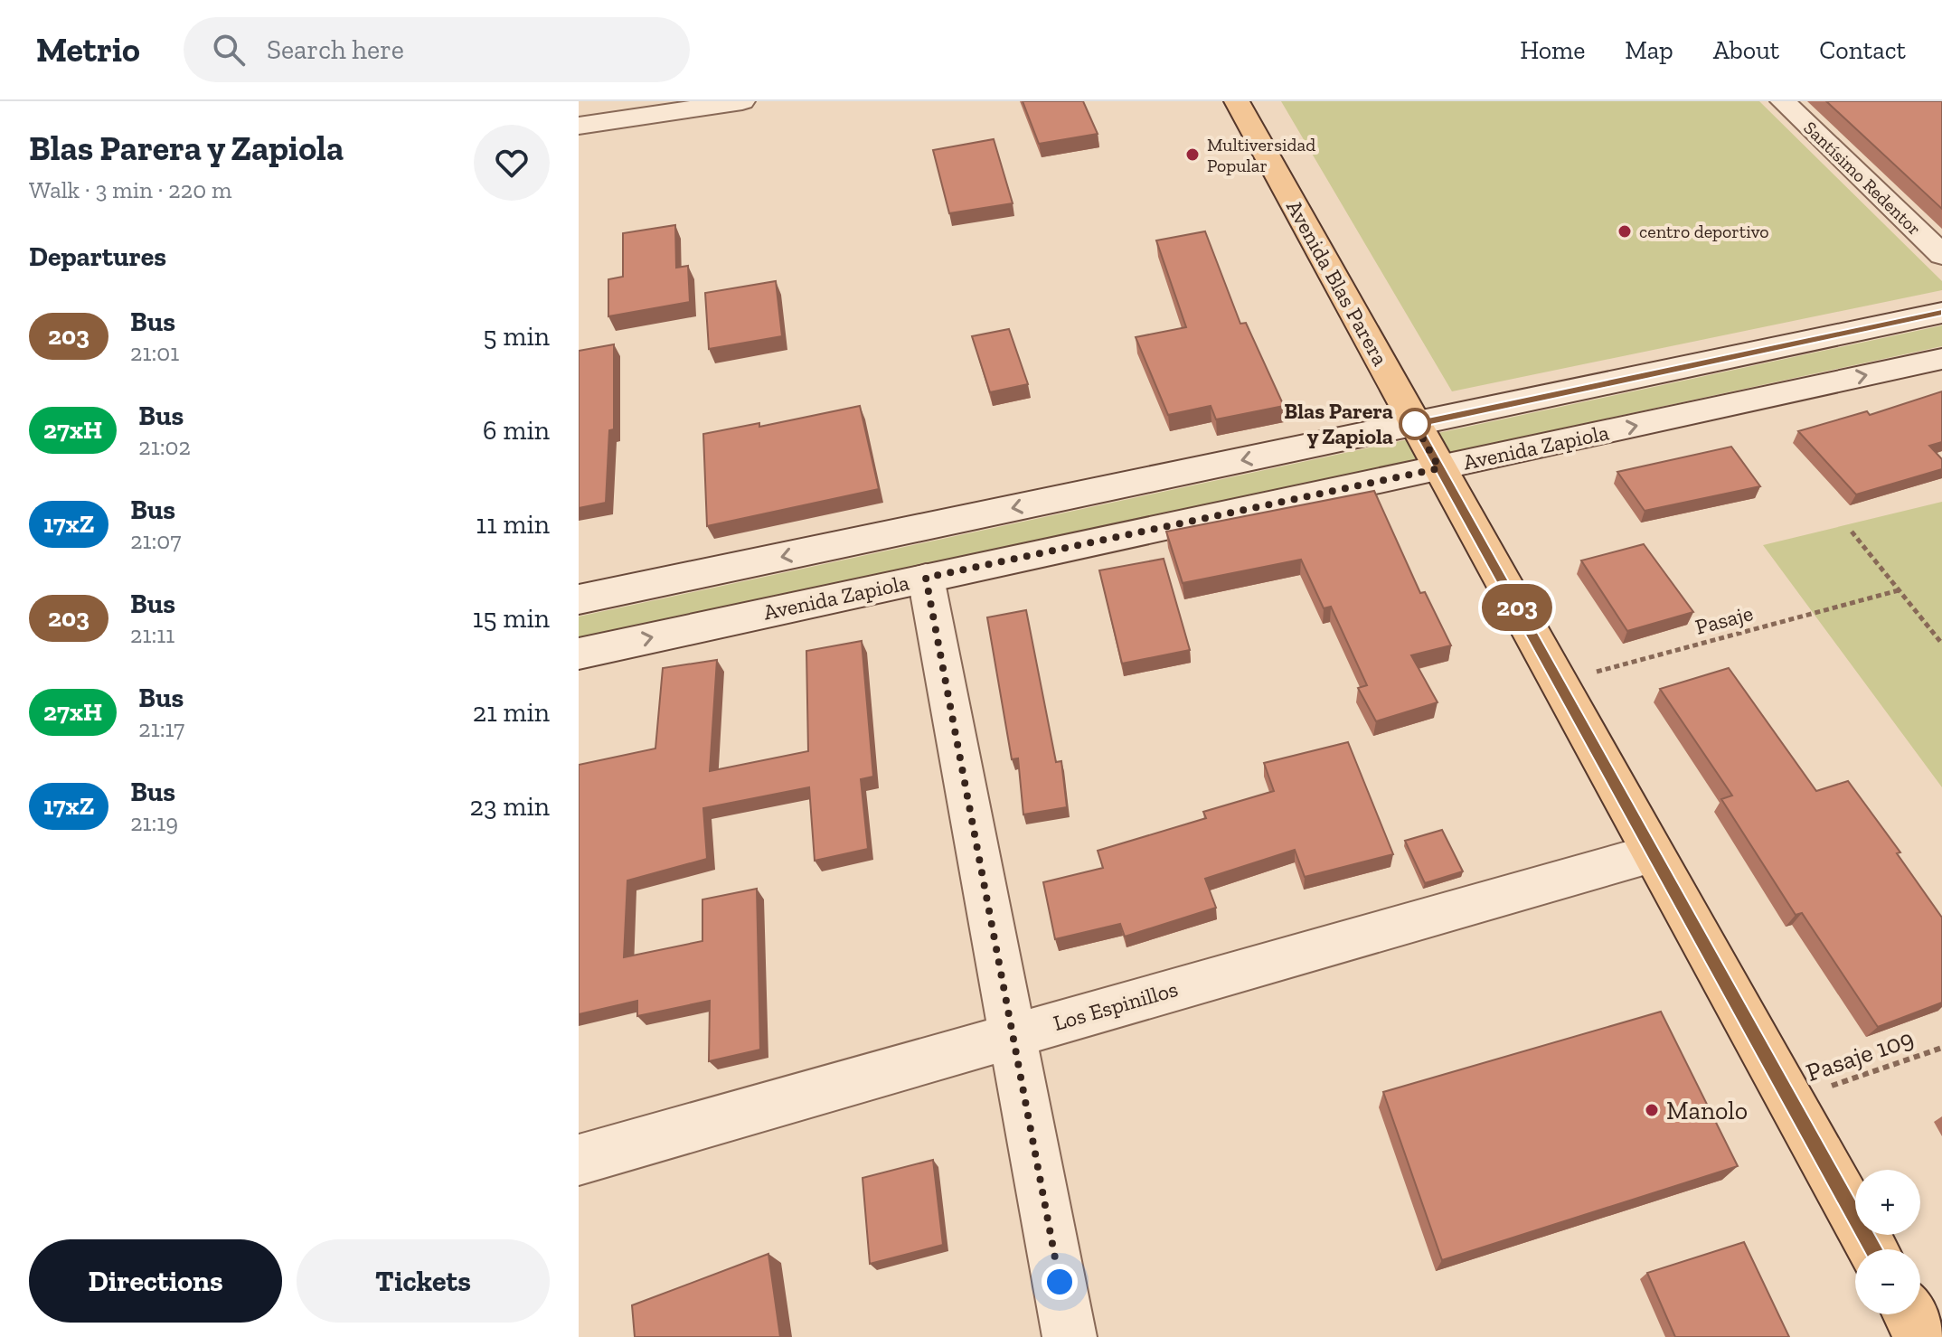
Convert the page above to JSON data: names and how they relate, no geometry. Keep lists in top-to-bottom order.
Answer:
{
  "streets": {
    "main road": [
      "Santísimo Redentor",
      "Avenida Blas Parera",
      "Avenida Zapiola",
      "Los Espinillos"
    ],
    "path": ["Pasaje", "Pasaje 109"]
  },
  "crossings": [
    ["Avenida Blas Parera", "Avenida Zapiola"],
    ["Avenida Blas Parera", "Pasaje"],
    ["Avenida Blas Parera", "Los Espinillos"],
    ["Avenida Blas Parera", "Pasaje 109"]
  ],
  "places": [
    "Multiversidad Popular",
    "centro deportivo",
    "Blas Parera y Zapiola",
    "Manolo"
  ],
  "lines": ["bus line 203"],
  "page": {
    "header": "Metrio",
    "search": "Search here",
    "nav": [
      "Home",
      "Map",
      "About",
      "Contact"
    ],
    "heading": [
      ["Blas Parera y Zapiola", "Walk · 3 min · 220 m"],
      "Departures"
    ],
    "on_map": "203",
    "list": [
      {
        "mark": "203",
        "name": "Bus",
        "note": "21:01",
        "value": "5 min"
      },
      {
        "mark": "27xH",
        "name": "Bus",
        "note": "21:02",
        "value": "6 min"
      },
      {
        "mark": "17xZ",
        "name": "Bus",
        "note": "21:07",
        "value": "11 min"
      },
      {
        "mark": "203",
        "name": "Bus",
        "note": "21:11",
        "value": "15 min"
      },
      {
        "mark": "27xH",
        "name": "Bus",
        "note": "21:17",
        "value": "21 min"
      },
      {
        "mark": "17xZ",
        "name": "Bus",
        "note": "21:19",
        "value": "23 min"
      }
    ],
    "map_buttons": ["+", "−"],
    "buttons": ["Directions", "Tickets"]
  }
}
